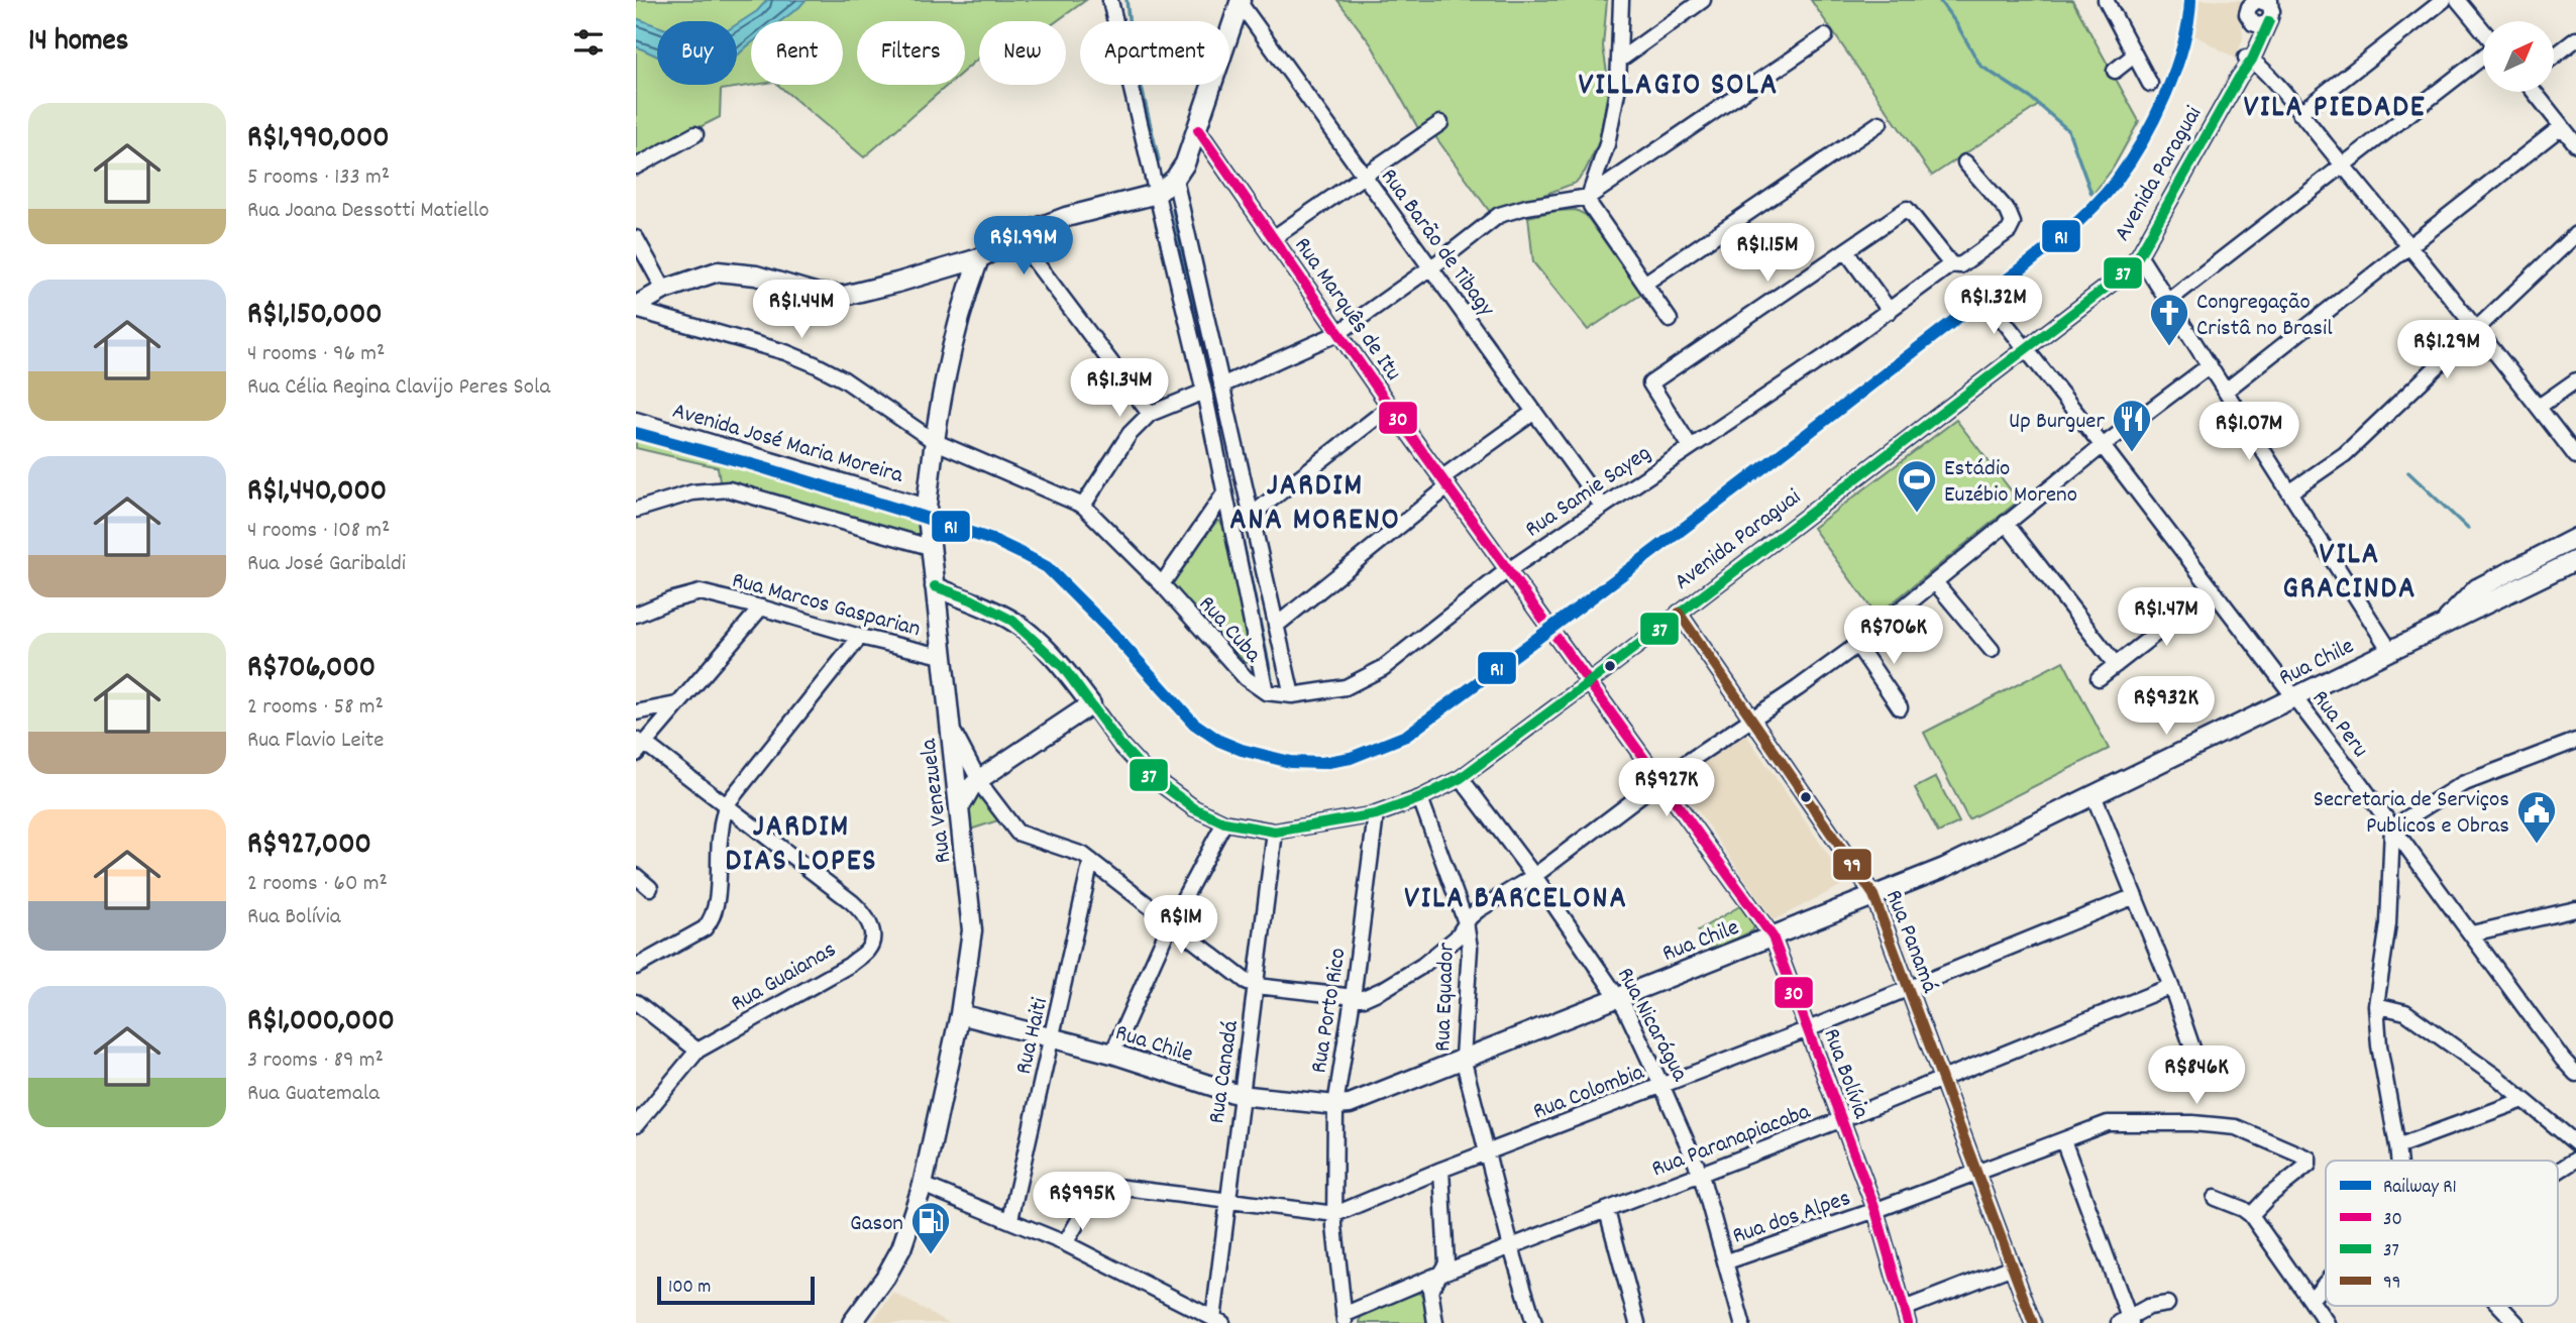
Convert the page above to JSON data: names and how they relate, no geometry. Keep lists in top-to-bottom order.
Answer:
{
  "streets": {
    "main road": ["Avenida Paraguai", "Rua Chile", "Rua Venezuela"],
    "street": [
      "Rua Barão de Tibagy",
      "Rua Marquês de Itu",
      "Avenida José Maria Moreira",
      "Rua Samie Sayeg",
      "Rua Marcos Gasparian",
      "Rua Cuba",
      "Rua Peru",
      "Rua Panamá",
      "Rua Guaianas",
      "Rua Equador",
      "Rua Porto Rico",
      "Rua Nicarágua",
      "Rua Haiti",
      "Rua Canadá",
      "Rua Bolívia",
      "Rua Colombia",
      "Rua Paranapiacaba",
      "Rua dos Alpes"
    ]
  },
  "crossings": [
    ["Avenida Paraguai", "Rua Marquês de Itu"],
    ["Avenida Paraguai", "Rua Peru"],
    ["Avenida Paraguai", "Rua Venezuela"],
    ["Avenida Paraguai", "Rua Panamá"],
    ["Avenida Paraguai", "Rua Equador"],
    ["Avenida Paraguai", "Rua Porto Rico"],
    ["Avenida Paraguai", "Rua Nicarágua"],
    ["Avenida Paraguai", "Rua Canadá"],
    ["Avenida Paraguai", "Rua Bolívia"],
    ["Rua Barão de Tibagy", "Rua Samie Sayeg"],
    ["Rua Marquês de Itu", "Rua Samie Sayeg"],
    ["Rua Marquês de Itu", "Rua Cuba"],
    ["Rua Marquês de Itu", "Rua Bolívia"],
    ["Avenida José Maria Moreira", "Rua Venezuela"],
    ["Rua Samie Sayeg", "Rua Cuba"],
    ["Rua Marcos Gasparian", "Rua Venezuela"],
    ["Rua Cuba", "Rua Venezuela"],
    ["Rua Chile", "Rua Peru"],
    ["Rua Chile", "Rua Venezuela"],
    ["Rua Chile", "Rua Panamá"],
    ["Rua Chile", "Rua Equador"],
    ["Rua Chile", "Rua Porto Rico"],
    ["Rua Chile", "Rua Nicarágua"],
    ["Rua Chile", "Rua Haiti"],
    ["Rua Chile", "Rua Canadá"],
    ["Rua Chile", "Rua Bolívia"],
    ["Rua Panamá", "Rua Colombia"],
    ["Rua Panamá", "Rua Paranapiacaba"],
    ["Rua Panamá", "Rua dos Alpes"],
    ["Rua Equador", "Rua Colombia"],
    ["Rua Equador", "Rua Paranapiacaba"],
    ["Rua Porto Rico", "Rua Colombia"],
    ["Rua Porto Rico", "Rua Paranapiacaba"],
    ["Rua Nicarágua", "Rua Colombia"],
    ["Rua Nicarágua", "Rua Paranapiacaba"],
    ["Rua Nicarágua", "Rua dos Alpes"],
    ["Rua Bolívia", "Rua Colombia"],
    ["Rua Bolívia", "Rua Paranapiacaba"],
    ["Rua Bolívia", "Rua dos Alpes"]
  ],
  "districts": [
    "VILLAGIO SOLA",
    "VILA PIEDADE",
    "JARDIM ANA MORENO",
    "VILA GRACINDA",
    "JARDIM DIAS LOPES",
    "VILA BARCELONA"
  ],
  "places": {
    "church": ["Congregação Cristâ no Brasil"],
    "restaurant": ["Up Burguer"],
    "sports": ["Estádio Euzébio Moreno"],
    "public building": ["Secretaria de Serviços Publicos e Obras"],
    "fuel station": ["Gason"]
  },
  "lines": [
    "rail line R1",
    "transit line 37",
    "transit line 30",
    "transit line 99"
  ],
  "legend": [
    "Railway R1",
    "30",
    "37",
    "99"
  ],
  "scale_bar": "100 m",
  "north": "top right",
  "page": {
    "heading": "14 homes",
    "chip": [
      "Buy",
      "Rent",
      "Filters",
      "New",
      "Apartment"
    ],
    "list": [
      {
        "name": "R$1,990,000",
        "note": "5 rooms · 133 m² · Rua Joana Dessotti Matiello"
      },
      {
        "name": "R$1,150,000",
        "note": "4 rooms · 96 m² · Rua Célia Regina Clavijo Peres Sola"
      },
      {
        "name": "R$1,440,000",
        "note": "4 rooms · 108 m² · Rua José Garibaldi"
      },
      {
        "name": "R$706,000",
        "note": "2 rooms · 58 m² · Rua Flavio Leite"
      },
      {
        "name": "R$927,000",
        "note": "2 rooms · 60 m² · Rua Bolívia"
      },
      {
        "name": "R$1,000,000",
        "note": "3 rooms · 89 m² · Rua Guatemala"
      }
    ],
    "price": [
      "R$1.99M",
      "R$1.15M",
      "R$1.32M",
      "R$1.44M",
      "R$1.29M",
      "R$1.34M",
      "R$1.07M",
      "R$1.47M",
      "R$706K",
      "R$932K",
      "R$927K",
      "R$1M",
      "R$846K",
      "R$995K"
    ],
    "scale": "100 m"
  }
}
